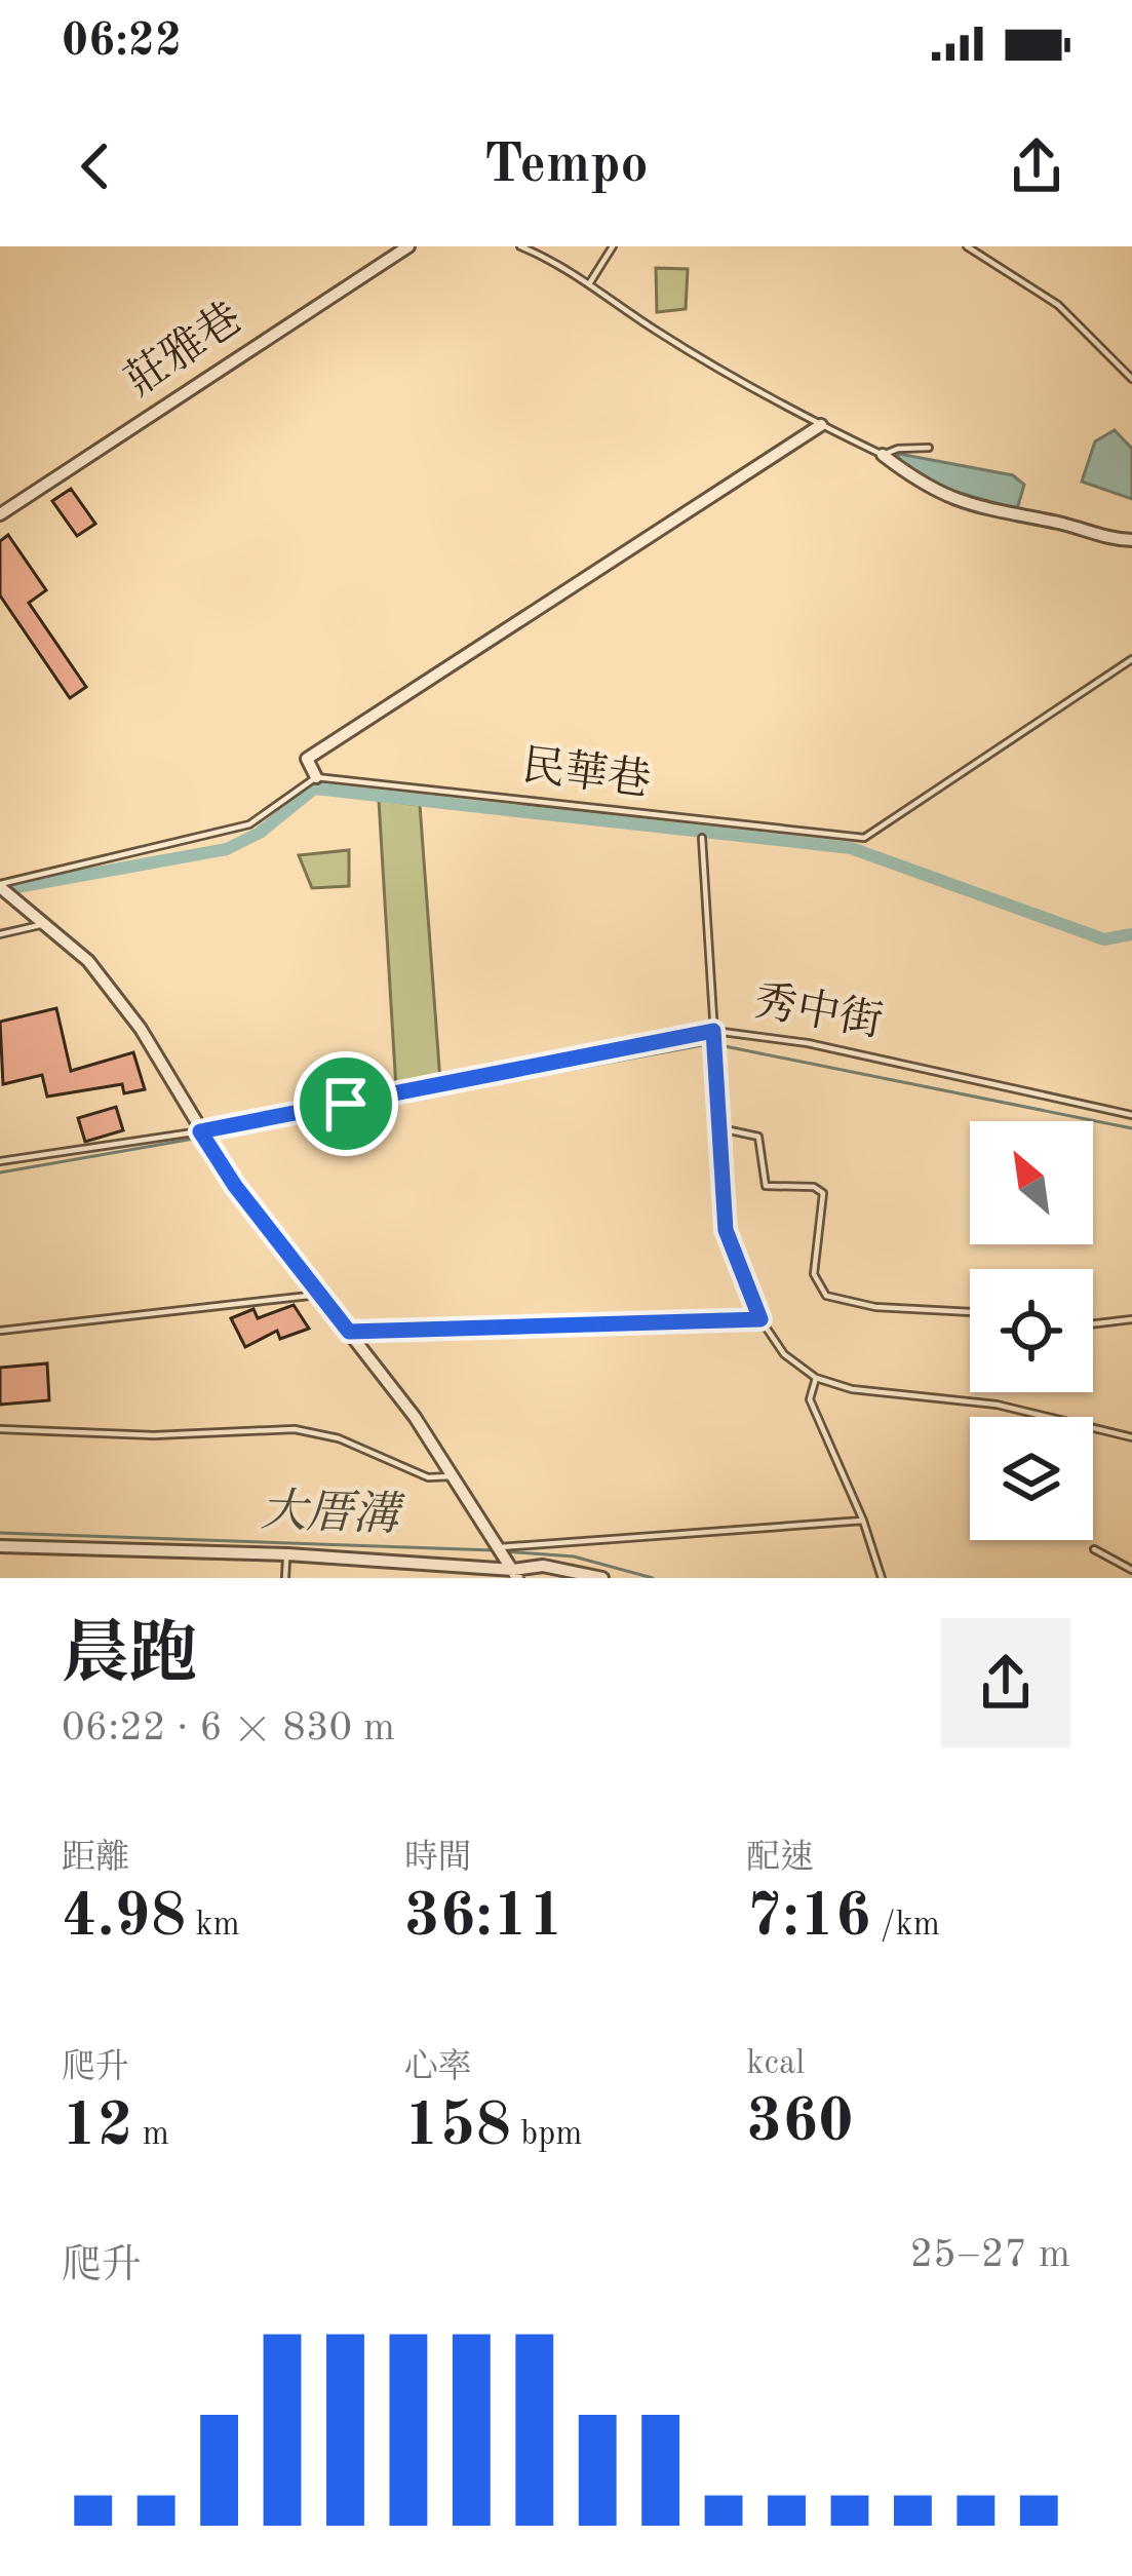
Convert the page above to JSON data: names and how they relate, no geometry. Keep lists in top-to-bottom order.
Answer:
{
  "streets": {
    "street": ["莊雅巷"],
    "lane": ["民華巷", "秀中街"]
  },
  "water": ["大厝溝"],
  "north": "top left",
  "page": {
    "status": "06:22",
    "header": "Tempo",
    "heading": ["晨跑", "06:22 · 6 × 830 m"],
    "stats": [
      ["距離", "4.98 km"],
      ["時間", "36:11"],
      ["配速", "7:16 /km"],
      ["爬升", "12 m"],
      ["心率", "158 bpm"],
      ["kcal", "360"]
    ],
    "chart": ["爬升", "25–27 m"]
  }
}
